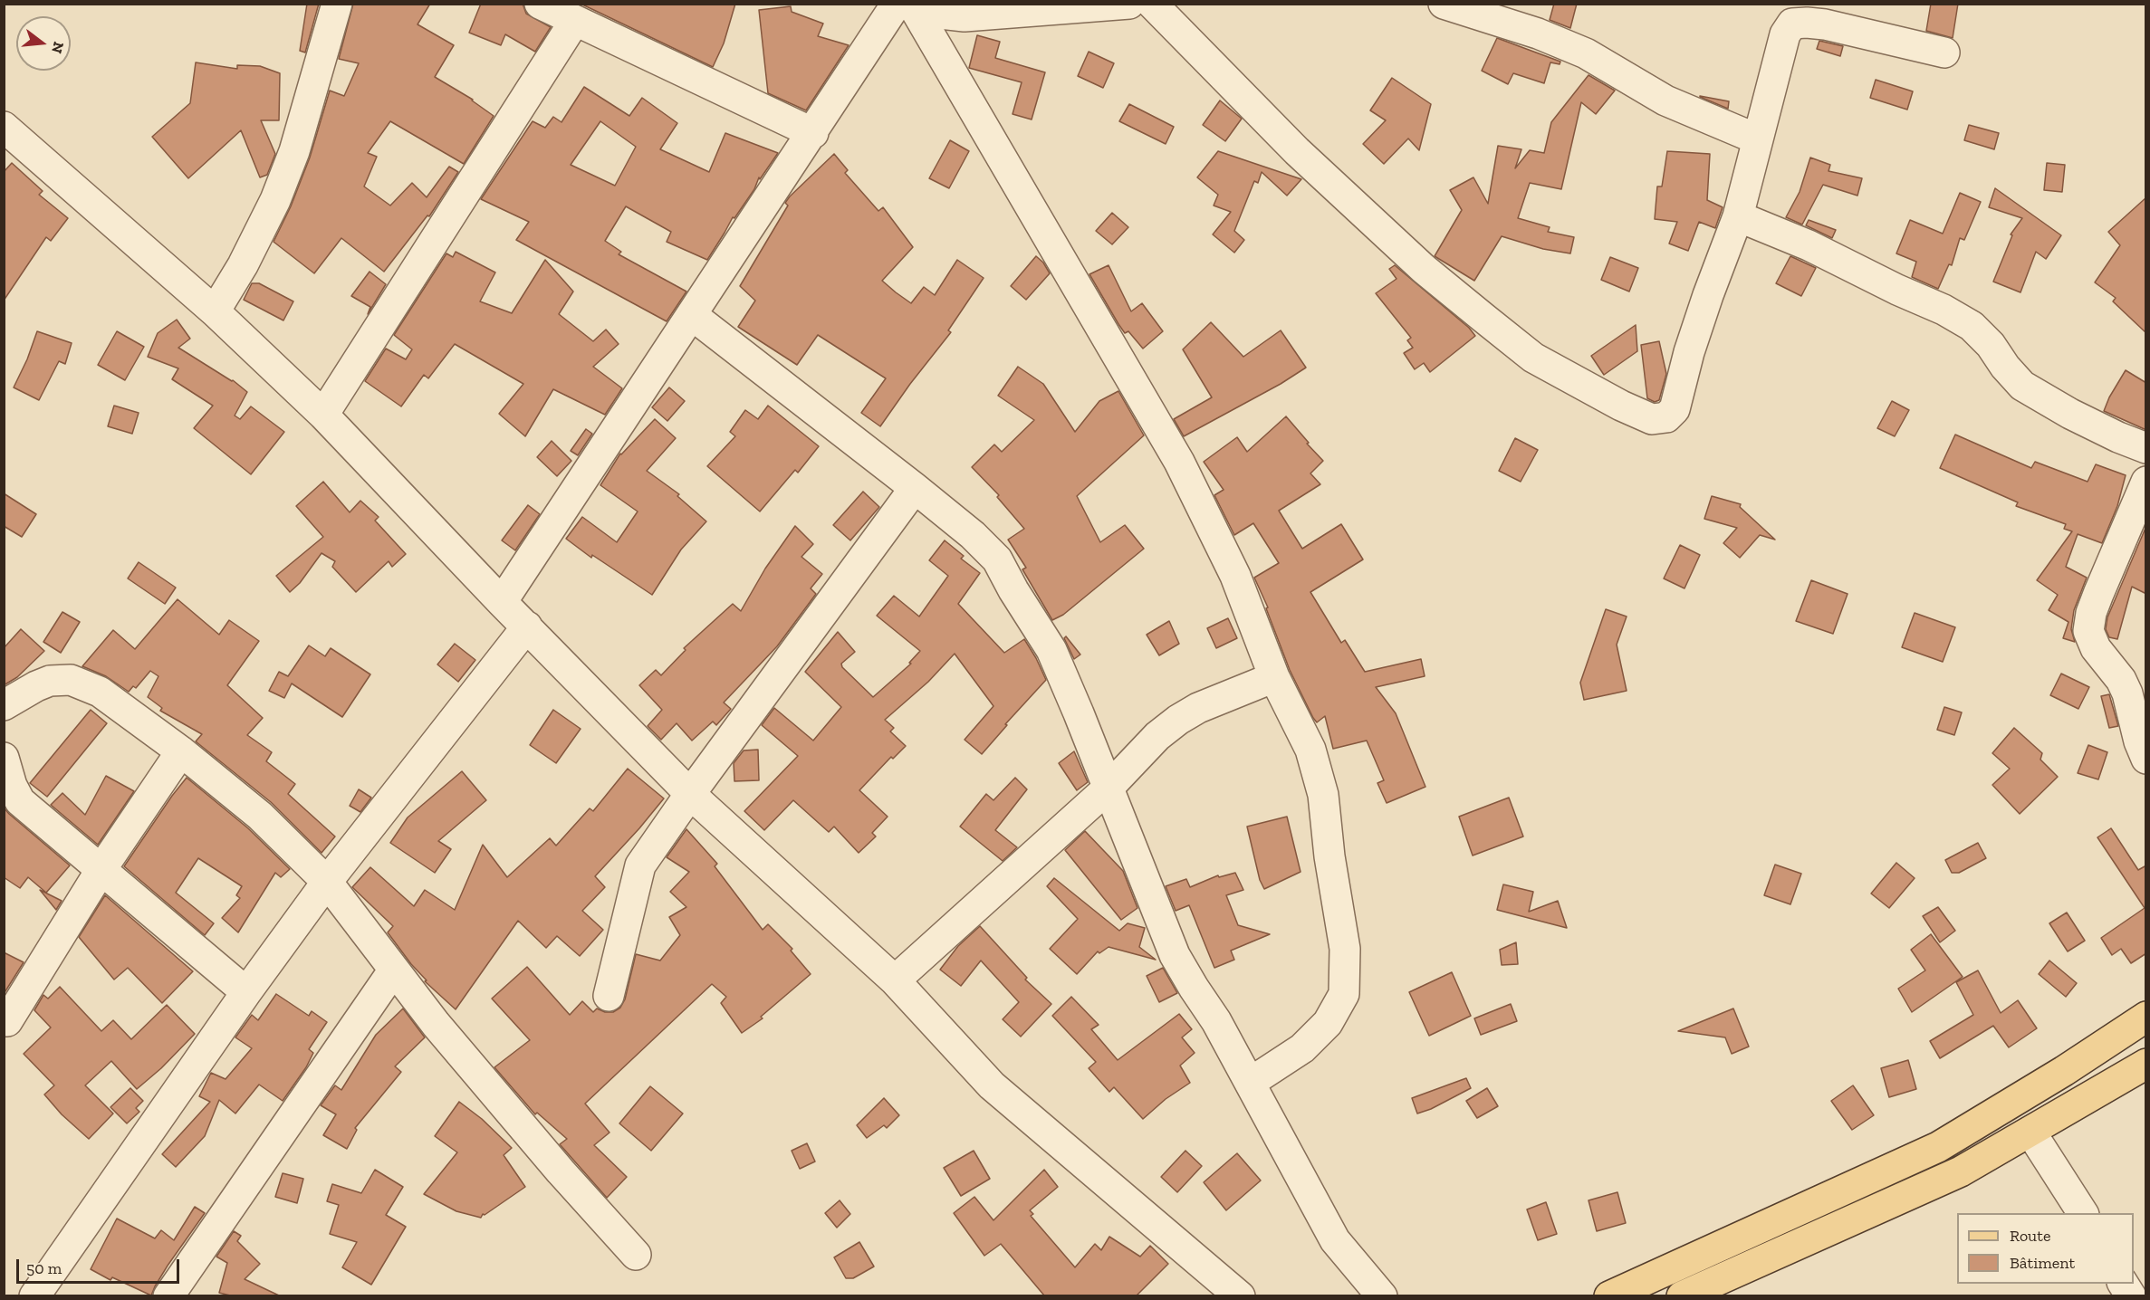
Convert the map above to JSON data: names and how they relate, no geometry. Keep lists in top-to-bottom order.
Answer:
{
  "legend": ["Route", "Bâtiment"],
  "scale_bar": "50 m",
  "north": "right"
}
